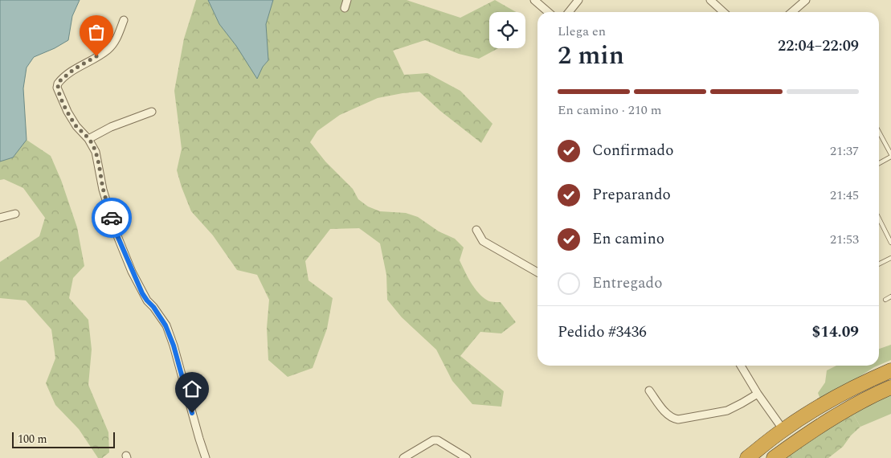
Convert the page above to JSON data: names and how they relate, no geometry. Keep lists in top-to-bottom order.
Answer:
{
  "scale_bar": "100 m",
  "page": {
    "heading": ["2 min", "Llega en", "22:04–22:09"],
    "panel": ["Pedido #3436", "$14.09"],
    "bar": "En camino · 210 m",
    "list": [
      ["Confirmado", "21:37"],
      ["Preparando", "21:45"],
      ["En camino", "21:53"],
      "Entregado"
    ],
    "scale": "100 m"
  }
}
